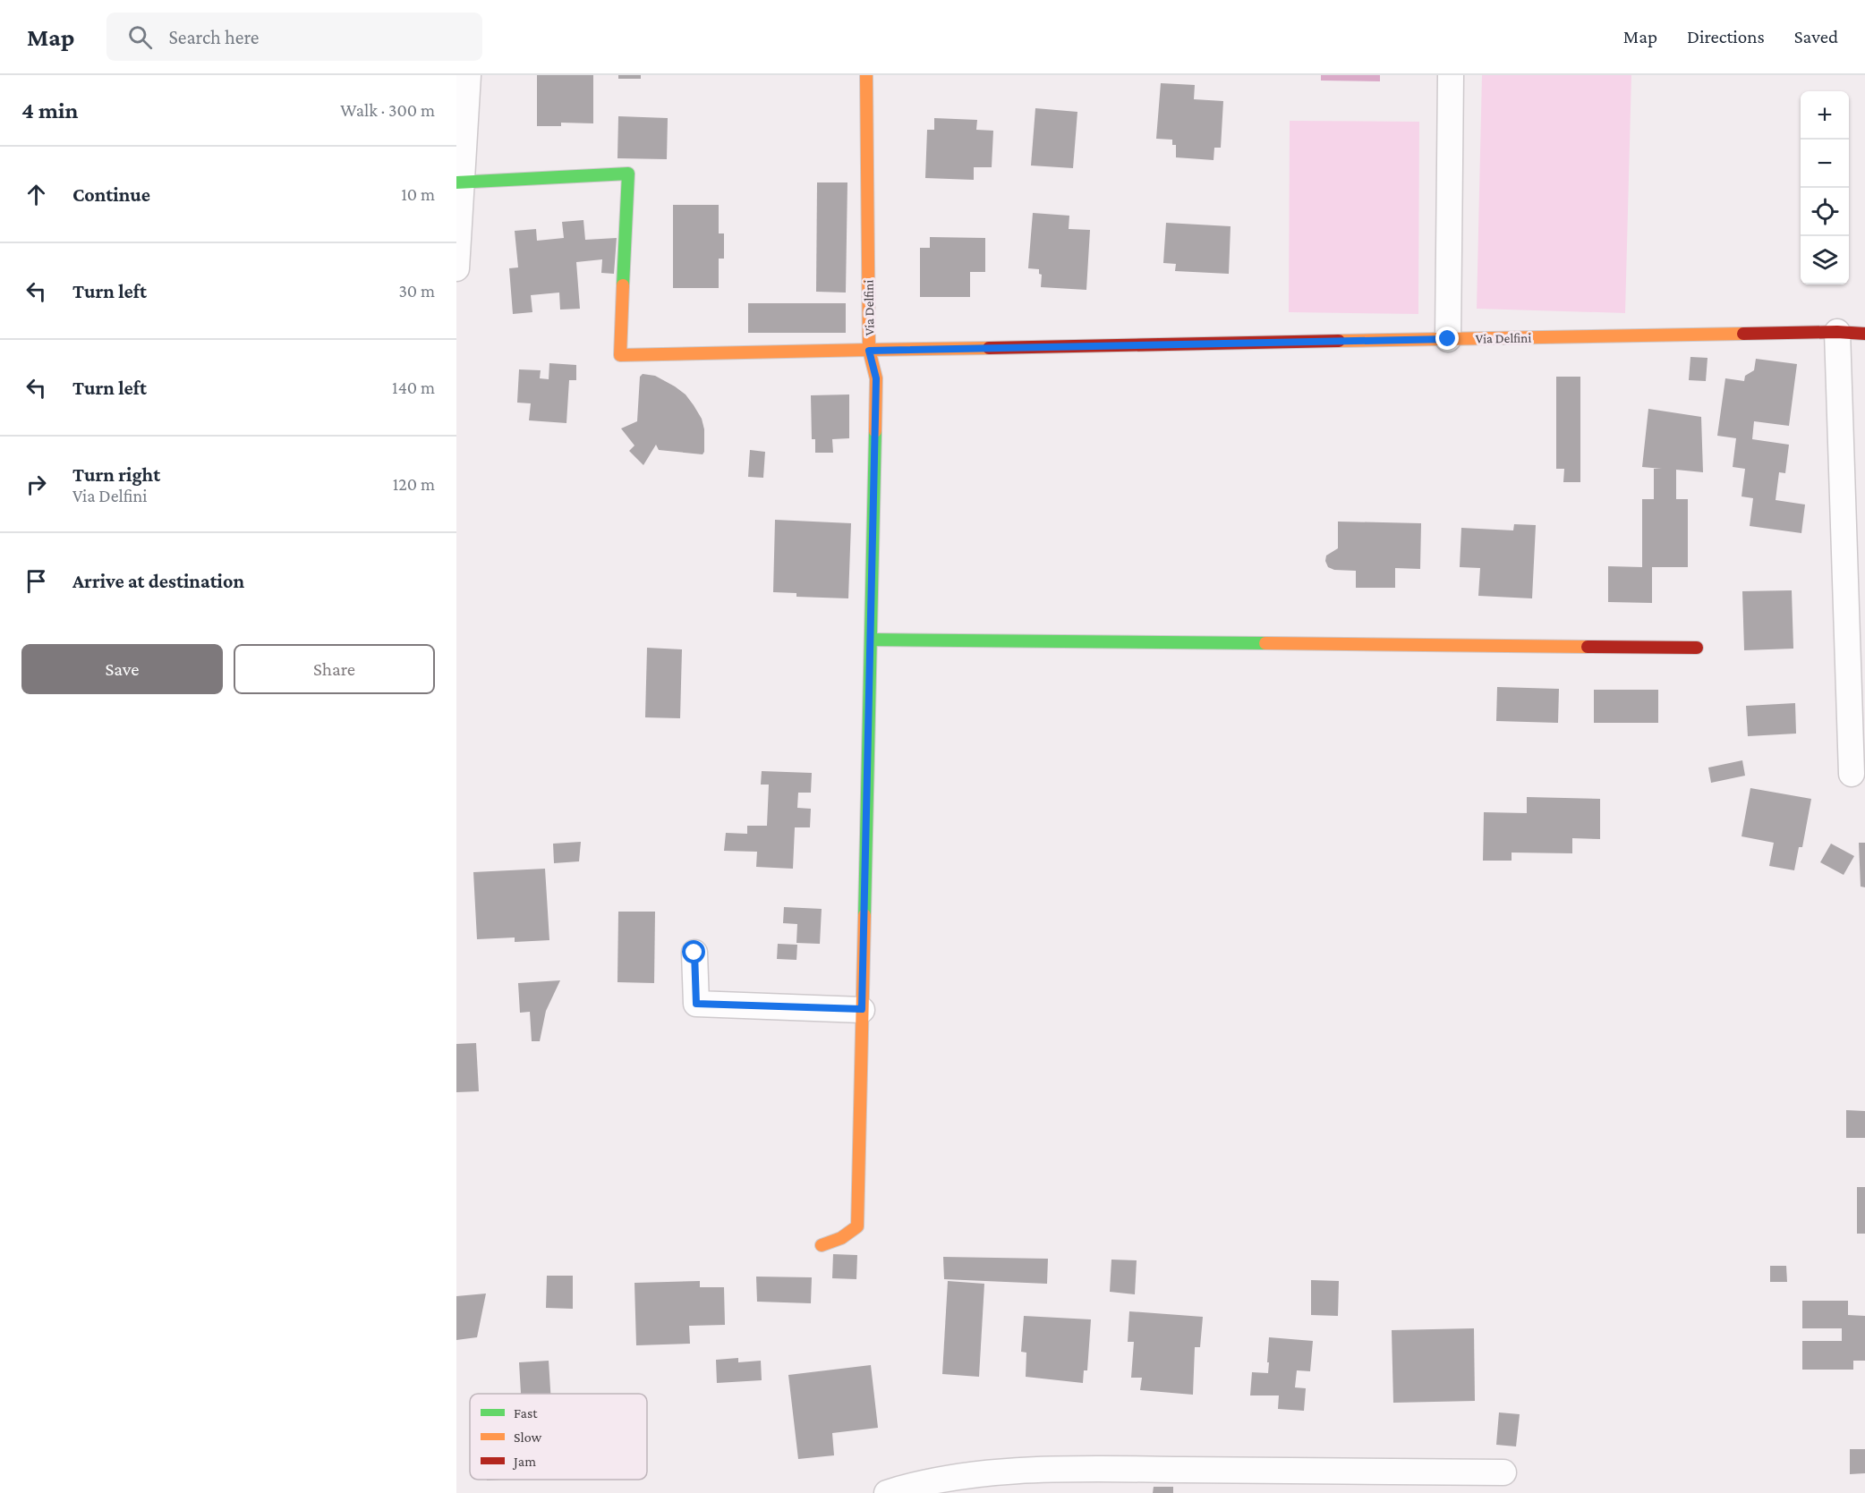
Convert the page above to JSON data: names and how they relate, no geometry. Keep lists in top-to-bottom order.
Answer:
{
  "streets": {
    "street": ["Via Delfini"]
  },
  "legend": ["Fast", "Slow", "Jam"],
  "page": {
    "header": "Map",
    "search": "Search here",
    "nav": ["Map", "Directions", "Saved"],
    "heading": ["4 min", "Walk · 300 m"],
    "map_buttons": ["+", "−"],
    "list": [
      ["Continue", "10 m"],
      ["Turn left", "30 m"],
      ["Turn left", "140 m"],
      ["Turn right", "Via Delfini", "120 m"],
      "Arrive at destination"
    ],
    "buttons": ["Save", "Share"]
  }
}
